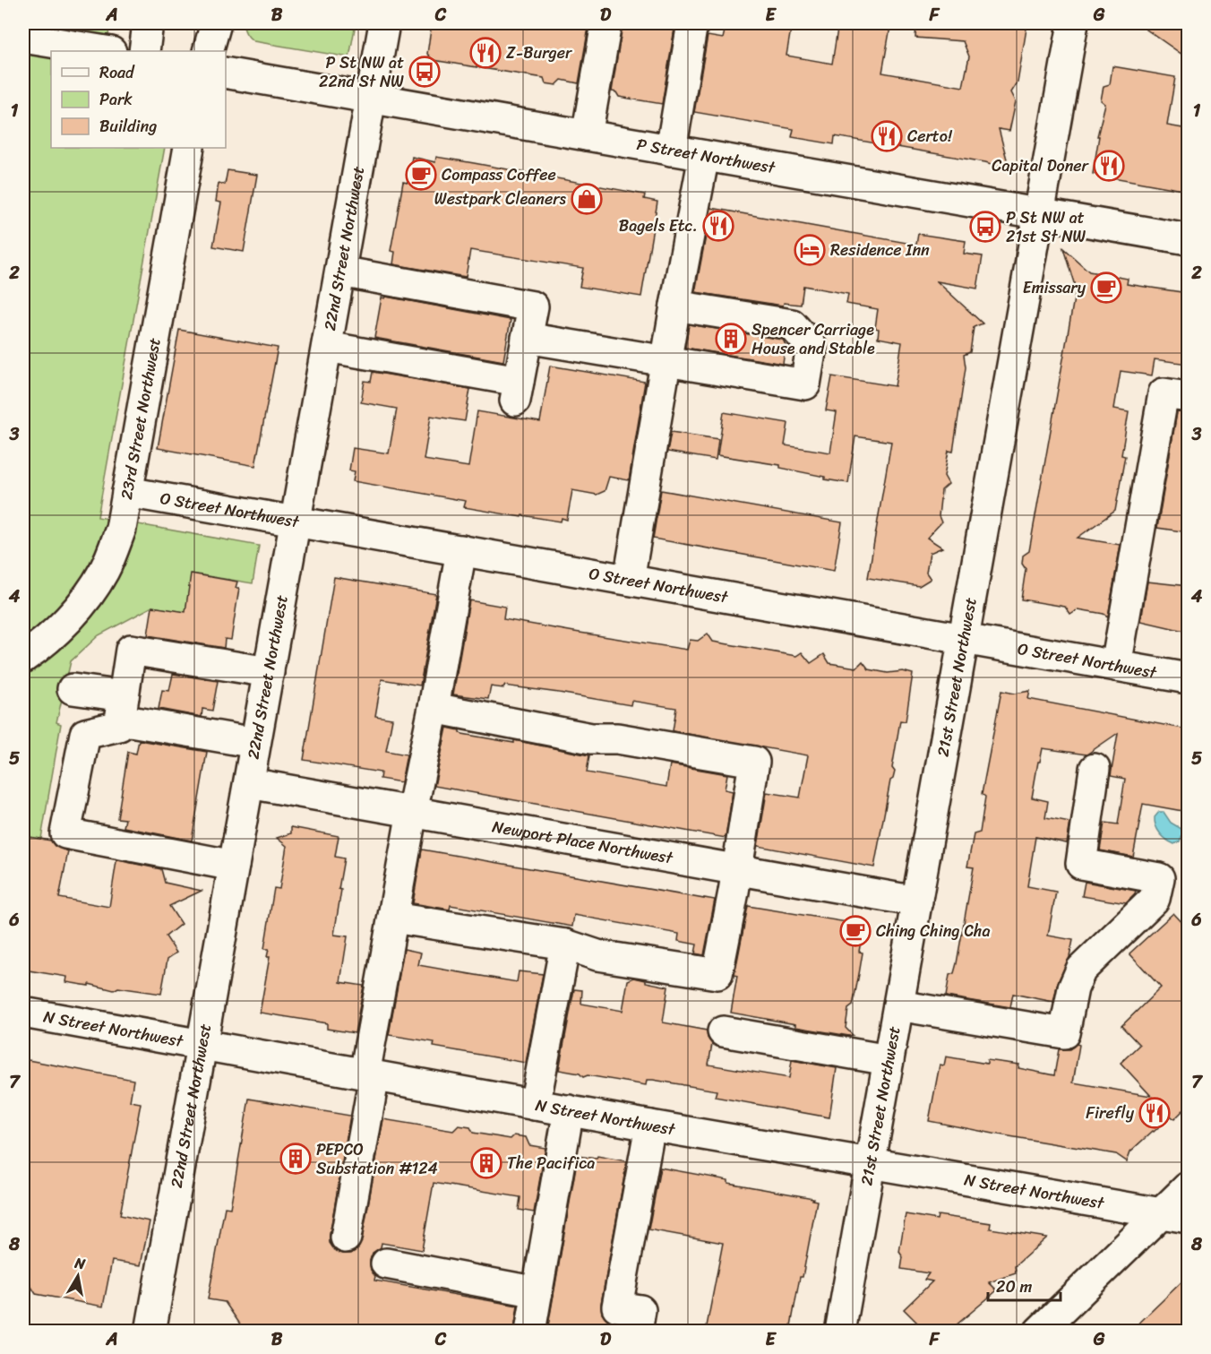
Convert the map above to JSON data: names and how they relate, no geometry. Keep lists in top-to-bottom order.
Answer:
{
  "streets": {
    "street": [
      "P Street Northwest",
      "22nd Street Northwest",
      "23rd Street Northwest",
      "O Street Northwest",
      "21st Street Northwest",
      "Newport Place Northwest",
      "N Street Northwest"
    ]
  },
  "crossings": [
    ["P Street Northwest", "22nd Street Northwest"],
    ["P Street Northwest", "21st Street Northwest"],
    ["22nd Street Northwest", "O Street Northwest"],
    ["22nd Street Northwest", "Newport Place Northwest"],
    ["22nd Street Northwest", "N Street Northwest"],
    ["23rd Street Northwest", "O Street Northwest"],
    ["O Street Northwest", "21st Street Northwest"],
    ["21st Street Northwest", "Newport Place Northwest"],
    ["21st Street Northwest", "N Street Northwest"]
  ],
  "places": {
    "restaurant": [
      "Z-Burger",
      "Certo!",
      "Capital Doner",
      "Bagels Etc.",
      "Firefly"
    ],
    "bus stop": ["P St NW at 22nd St NW", "P St NW at 21st St NW"],
    "cafe": ["Compass Coffee", "Emissary", "Ching Ching Cha"],
    "shop": ["Westpark Cleaners"],
    "hotel": ["Residence Inn"],
    "building": ["Spencer Carriage House and Stable", "PEPCO Substation #124", "The Pacifica"]
  },
  "legend": ["Road", "Park", "Building"],
  "scale_bar": "20 m",
  "north": "top",
  "grid": {
    "columns": [
      "A",
      "B",
      "C",
      "D",
      "E",
      "F",
      "G"
    ],
    "rows": [
      "1",
      "2",
      "3",
      "4",
      "5",
      "6",
      "7",
      "8"
    ]
  }
}
